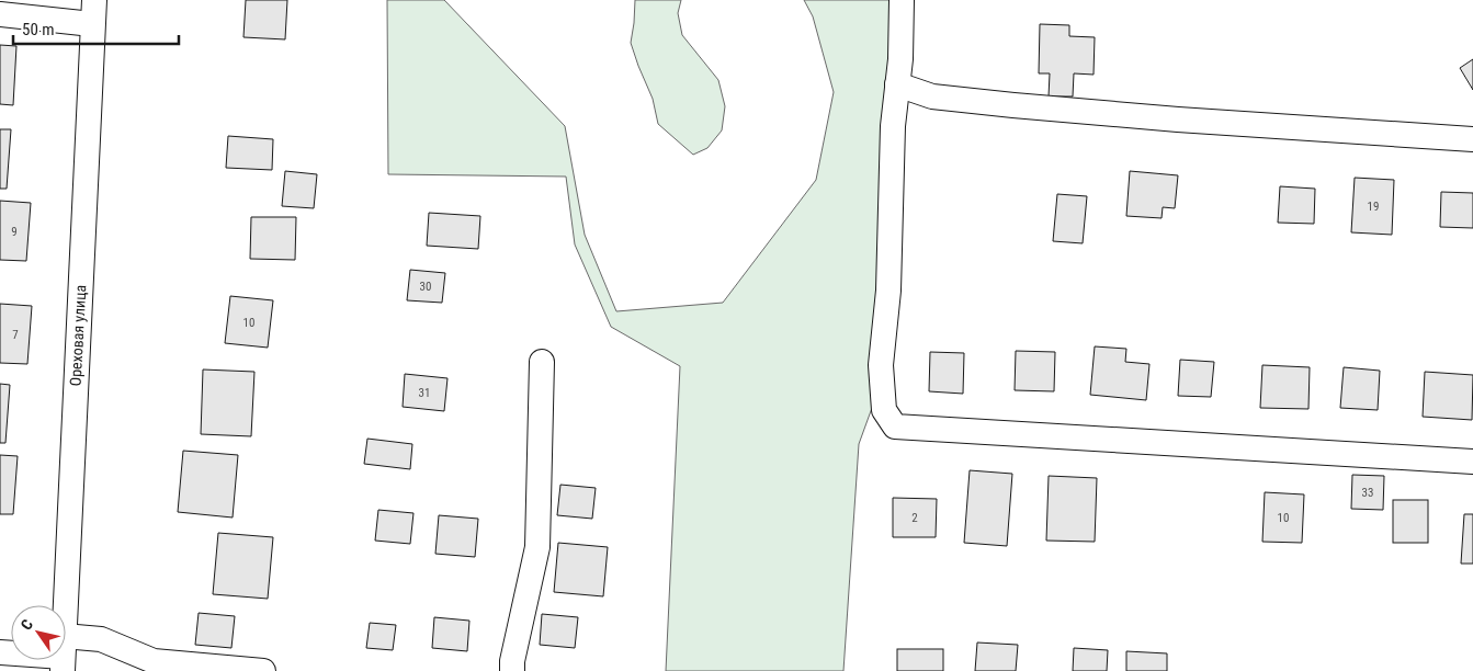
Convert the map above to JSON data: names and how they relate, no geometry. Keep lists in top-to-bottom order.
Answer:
{
  "streets": {
    "street": ["Ореховая улица"]
  },
  "house_numbers": [
    "19",
    "9",
    "30",
    "10",
    "7",
    "31",
    "33",
    "2",
    "10"
  ],
  "scale_bar": "50 m",
  "north": "top left"
}
